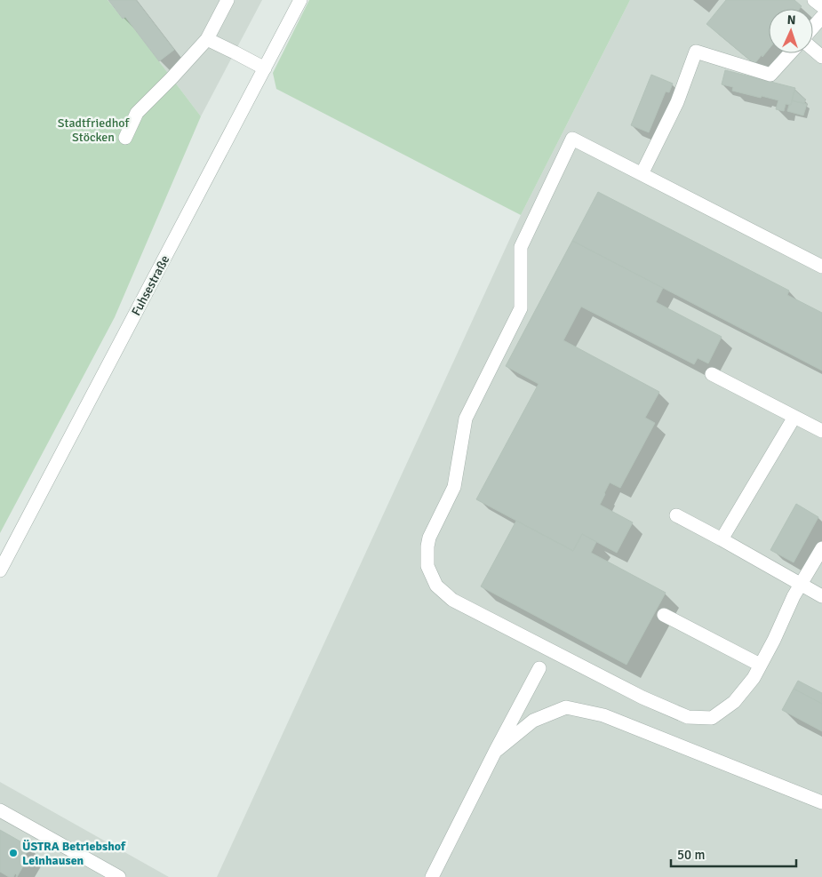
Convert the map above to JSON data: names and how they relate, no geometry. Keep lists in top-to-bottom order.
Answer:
{
  "streets": {
    "street": ["Fuhsestraße"]
  },
  "parks": ["Stadtfriedhof Stöcken"],
  "places": ["ÜSTRA Betriebshof Leinhausen"],
  "scale_bar": "50 m",
  "north": "top"
}
